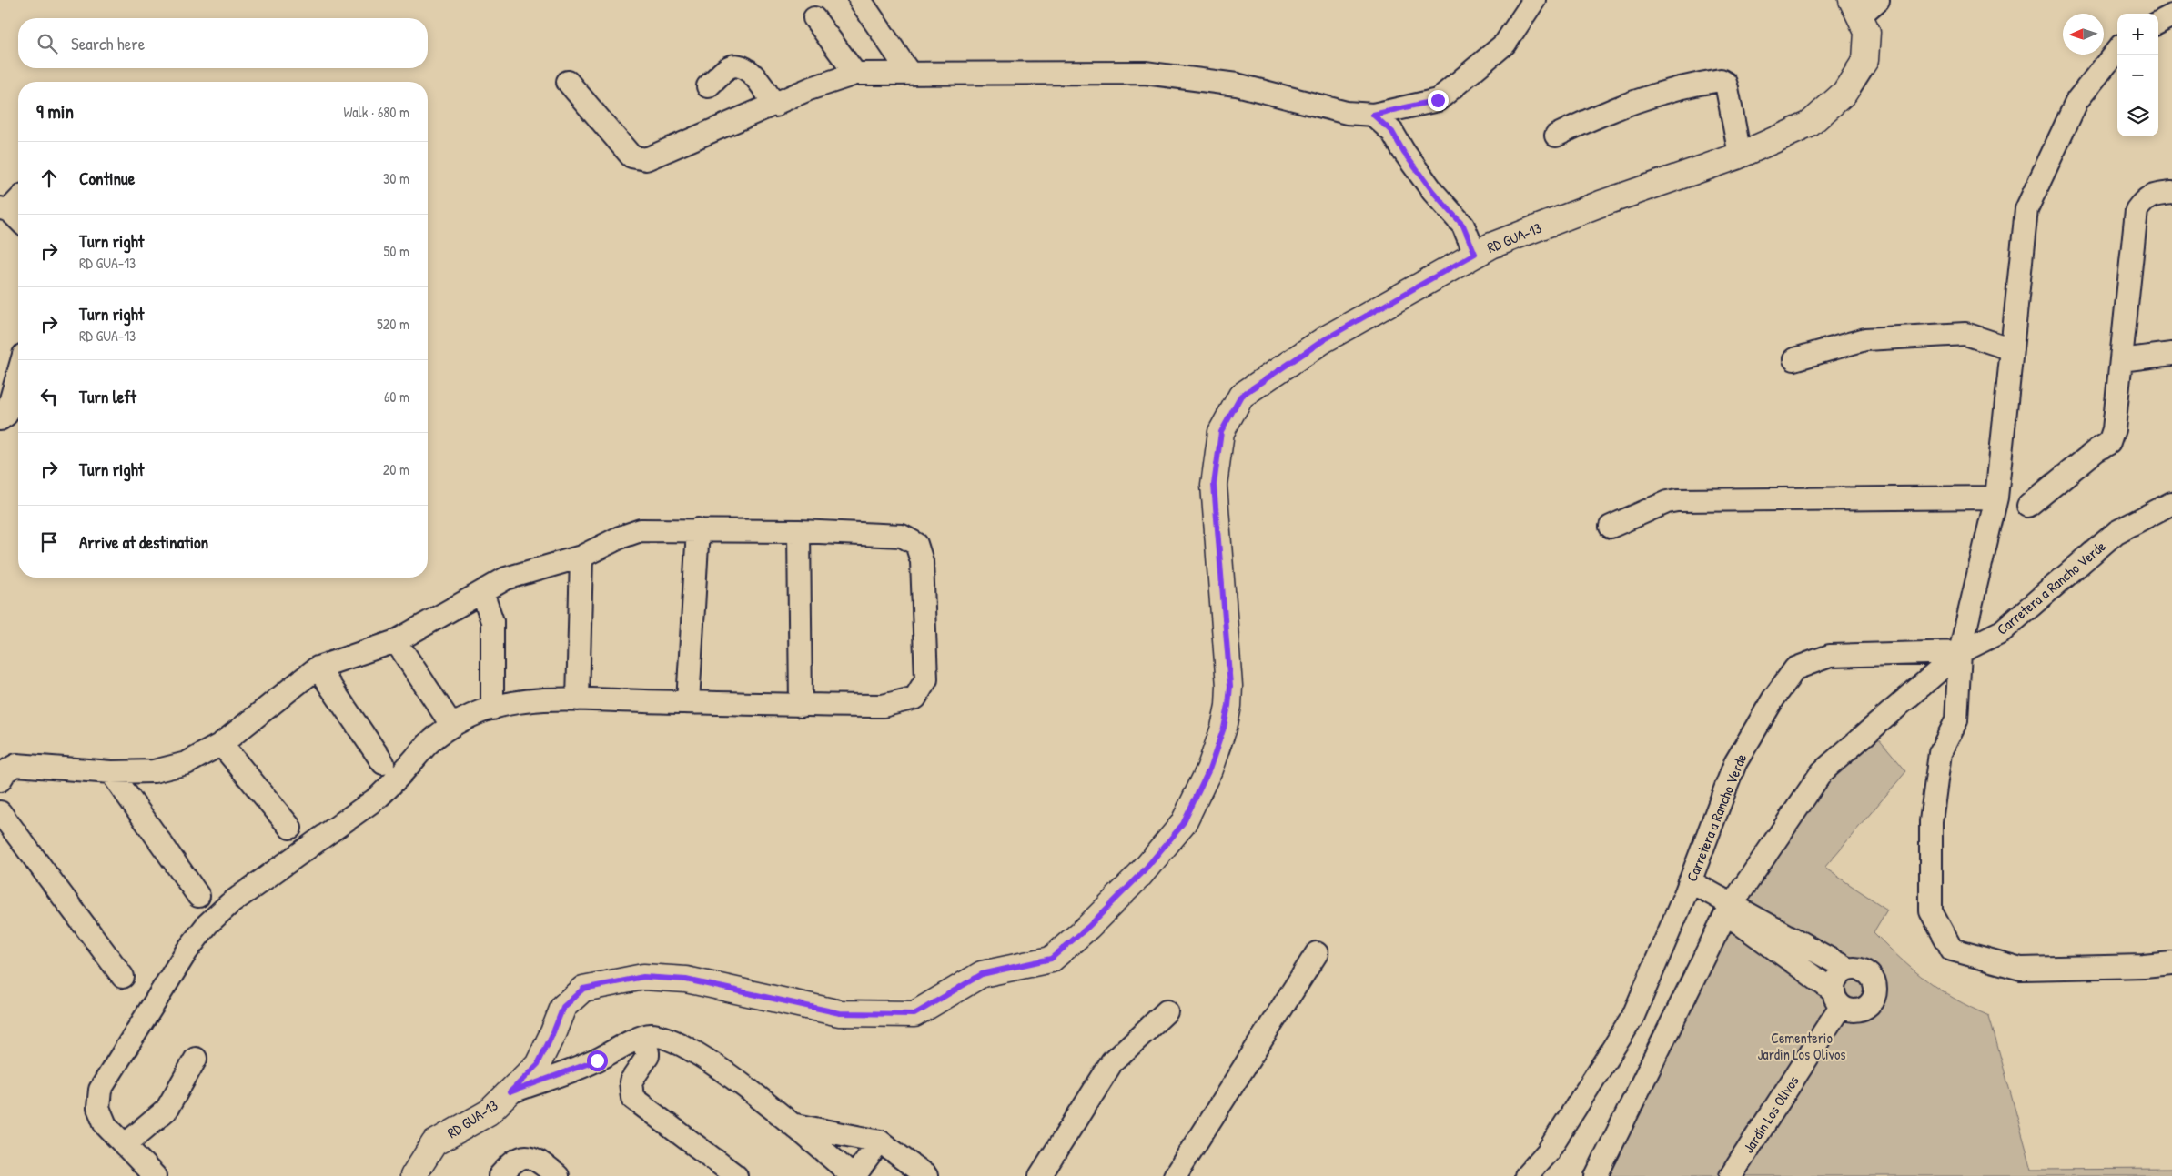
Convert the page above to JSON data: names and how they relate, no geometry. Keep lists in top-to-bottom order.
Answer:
{
  "streets": {
    "main road": ["RD GUA-13"],
    "street": ["Carretera a Rancho Verde", "Jardín Los Olivos"]
  },
  "parks": ["Cementerio Jardín Los Olivos"],
  "north": "left",
  "page": {
    "map_buttons": ["+", "−"],
    "search": "Search here",
    "heading": ["9 min", "Walk · 680 m"],
    "list": [
      ["Continue", "30 m"],
      ["Turn right", "RD GUA-13", "50 m"],
      ["Turn right", "RD GUA-13", "520 m"],
      ["Turn left", "60 m"],
      ["Turn right", "20 m"],
      "Arrive at destination"
    ]
  }
}
